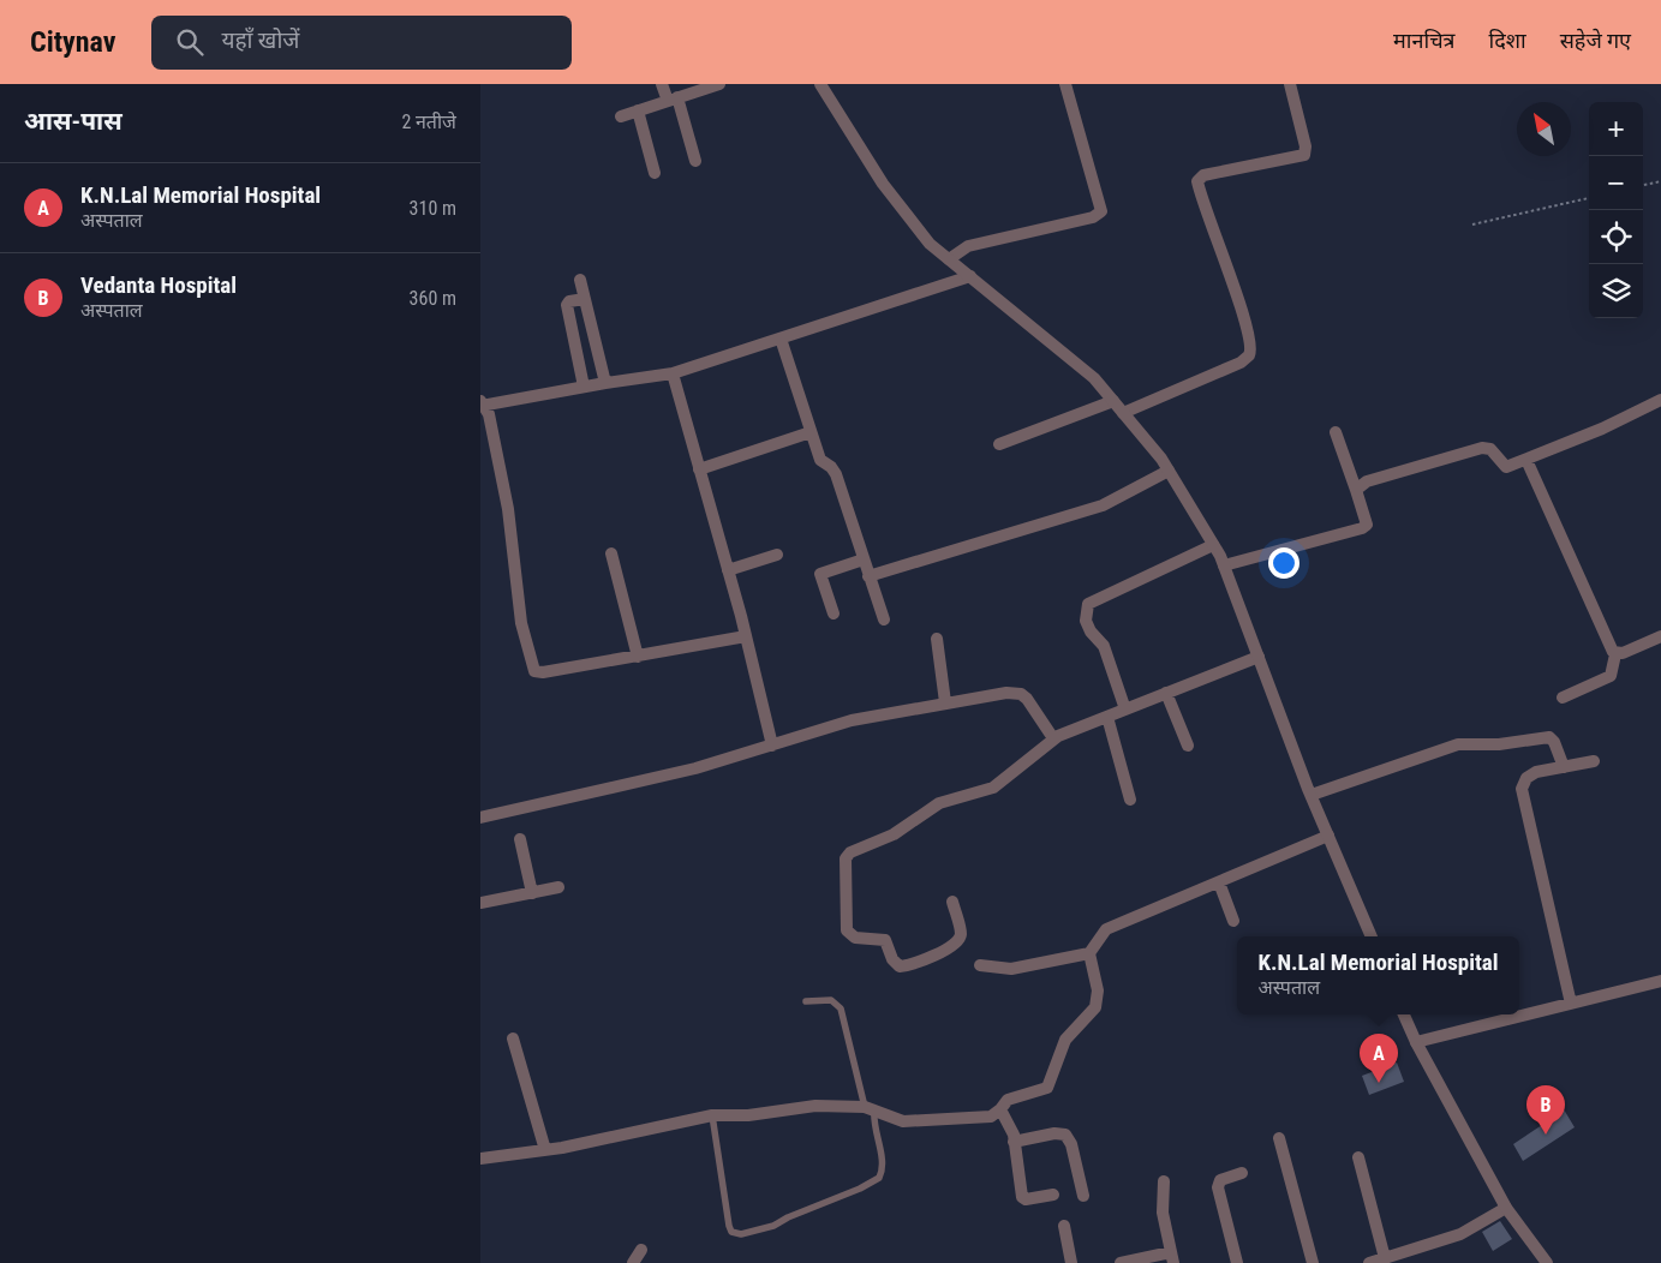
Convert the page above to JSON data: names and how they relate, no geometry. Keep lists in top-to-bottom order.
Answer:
{
  "north": "top left",
  "page": {
    "header": "Citynav",
    "search": "यहाँ खोजें",
    "nav": ["मानचित्र", "दिशा", "सहेजे गए"],
    "heading": ["आस-पास", "2 नतीजे"],
    "map_buttons": ["+", "−"],
    "list": [
      {
        "mark": "A",
        "name": "K.N.Lal Memorial Hospital",
        "note": "अस्पताल",
        "value": "310 m"
      },
      {
        "mark": "B",
        "name": "Vedanta Hospital",
        "note": "अस्पताल",
        "value": "360 m"
      }
    ],
    "popup": ["K.N.Lal Memorial Hospital", "अस्पताल"],
    "pins": ["A", "B"]
  }
}
